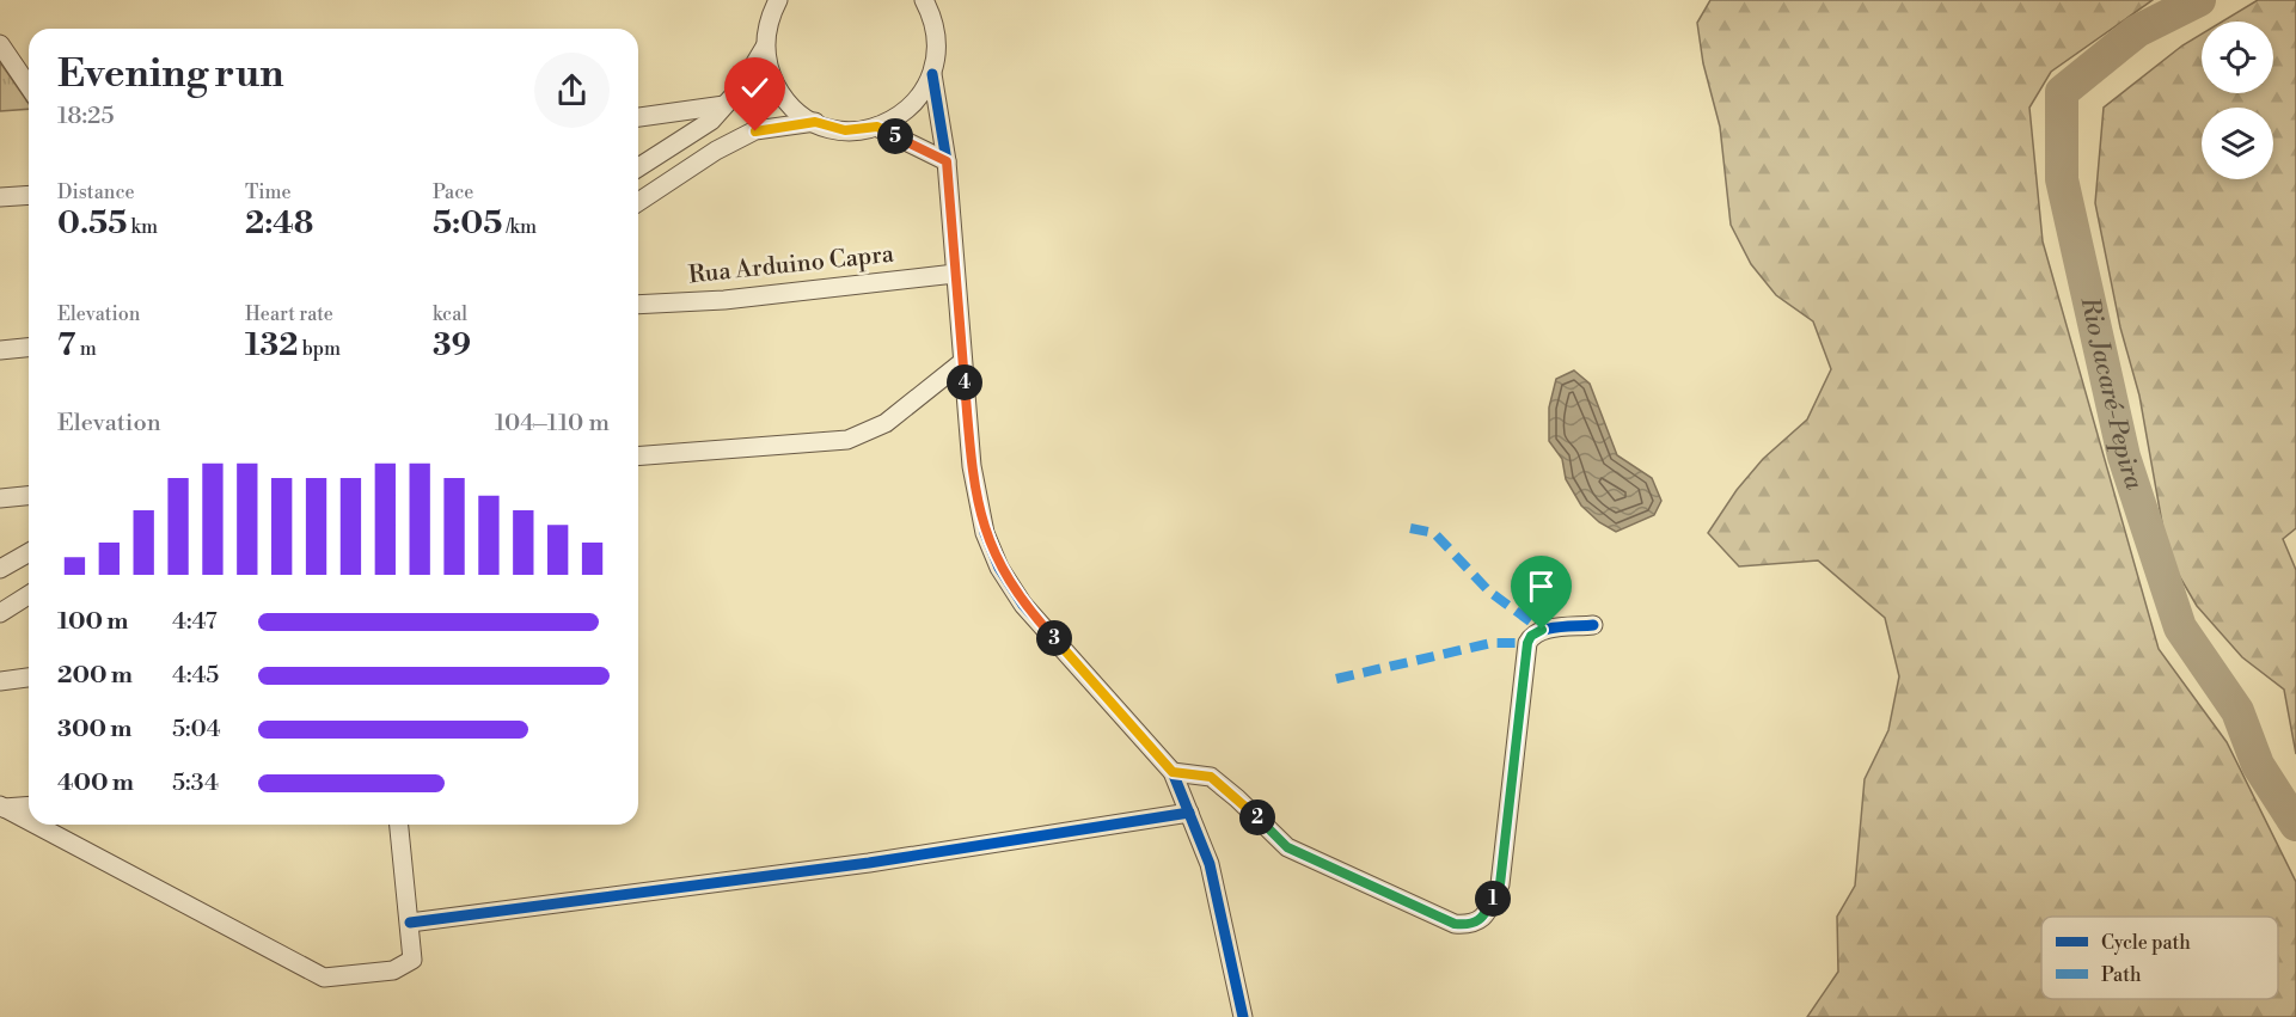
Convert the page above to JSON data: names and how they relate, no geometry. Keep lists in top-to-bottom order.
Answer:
{
  "streets": {
    "street": ["Rua Arduino Capra"]
  },
  "water": ["Rio Jacaré-Pepira"],
  "legend": ["Cycle path", "Path"],
  "page": {
    "heading": ["Evening run", "18:25"],
    "pins": [
      "5",
      "4",
      "3",
      "2",
      "1"
    ],
    "stats": [
      ["Distance", "0.55 km"],
      ["Time", "2:48"],
      ["Pace", "5:05 /km"],
      ["Elevation", "7 m"],
      ["Heart rate", "132 bpm"],
      ["kcal", "39"]
    ],
    "chart": ["Elevation", "104–110 m"],
    "list": [
      {
        "name": "100 m",
        "note": "4:47"
      },
      {
        "name": "200 m",
        "note": "4:45"
      },
      {
        "name": "300 m",
        "note": "5:04"
      },
      {
        "name": "400 m",
        "note": "5:34"
      }
    ]
  }
}
